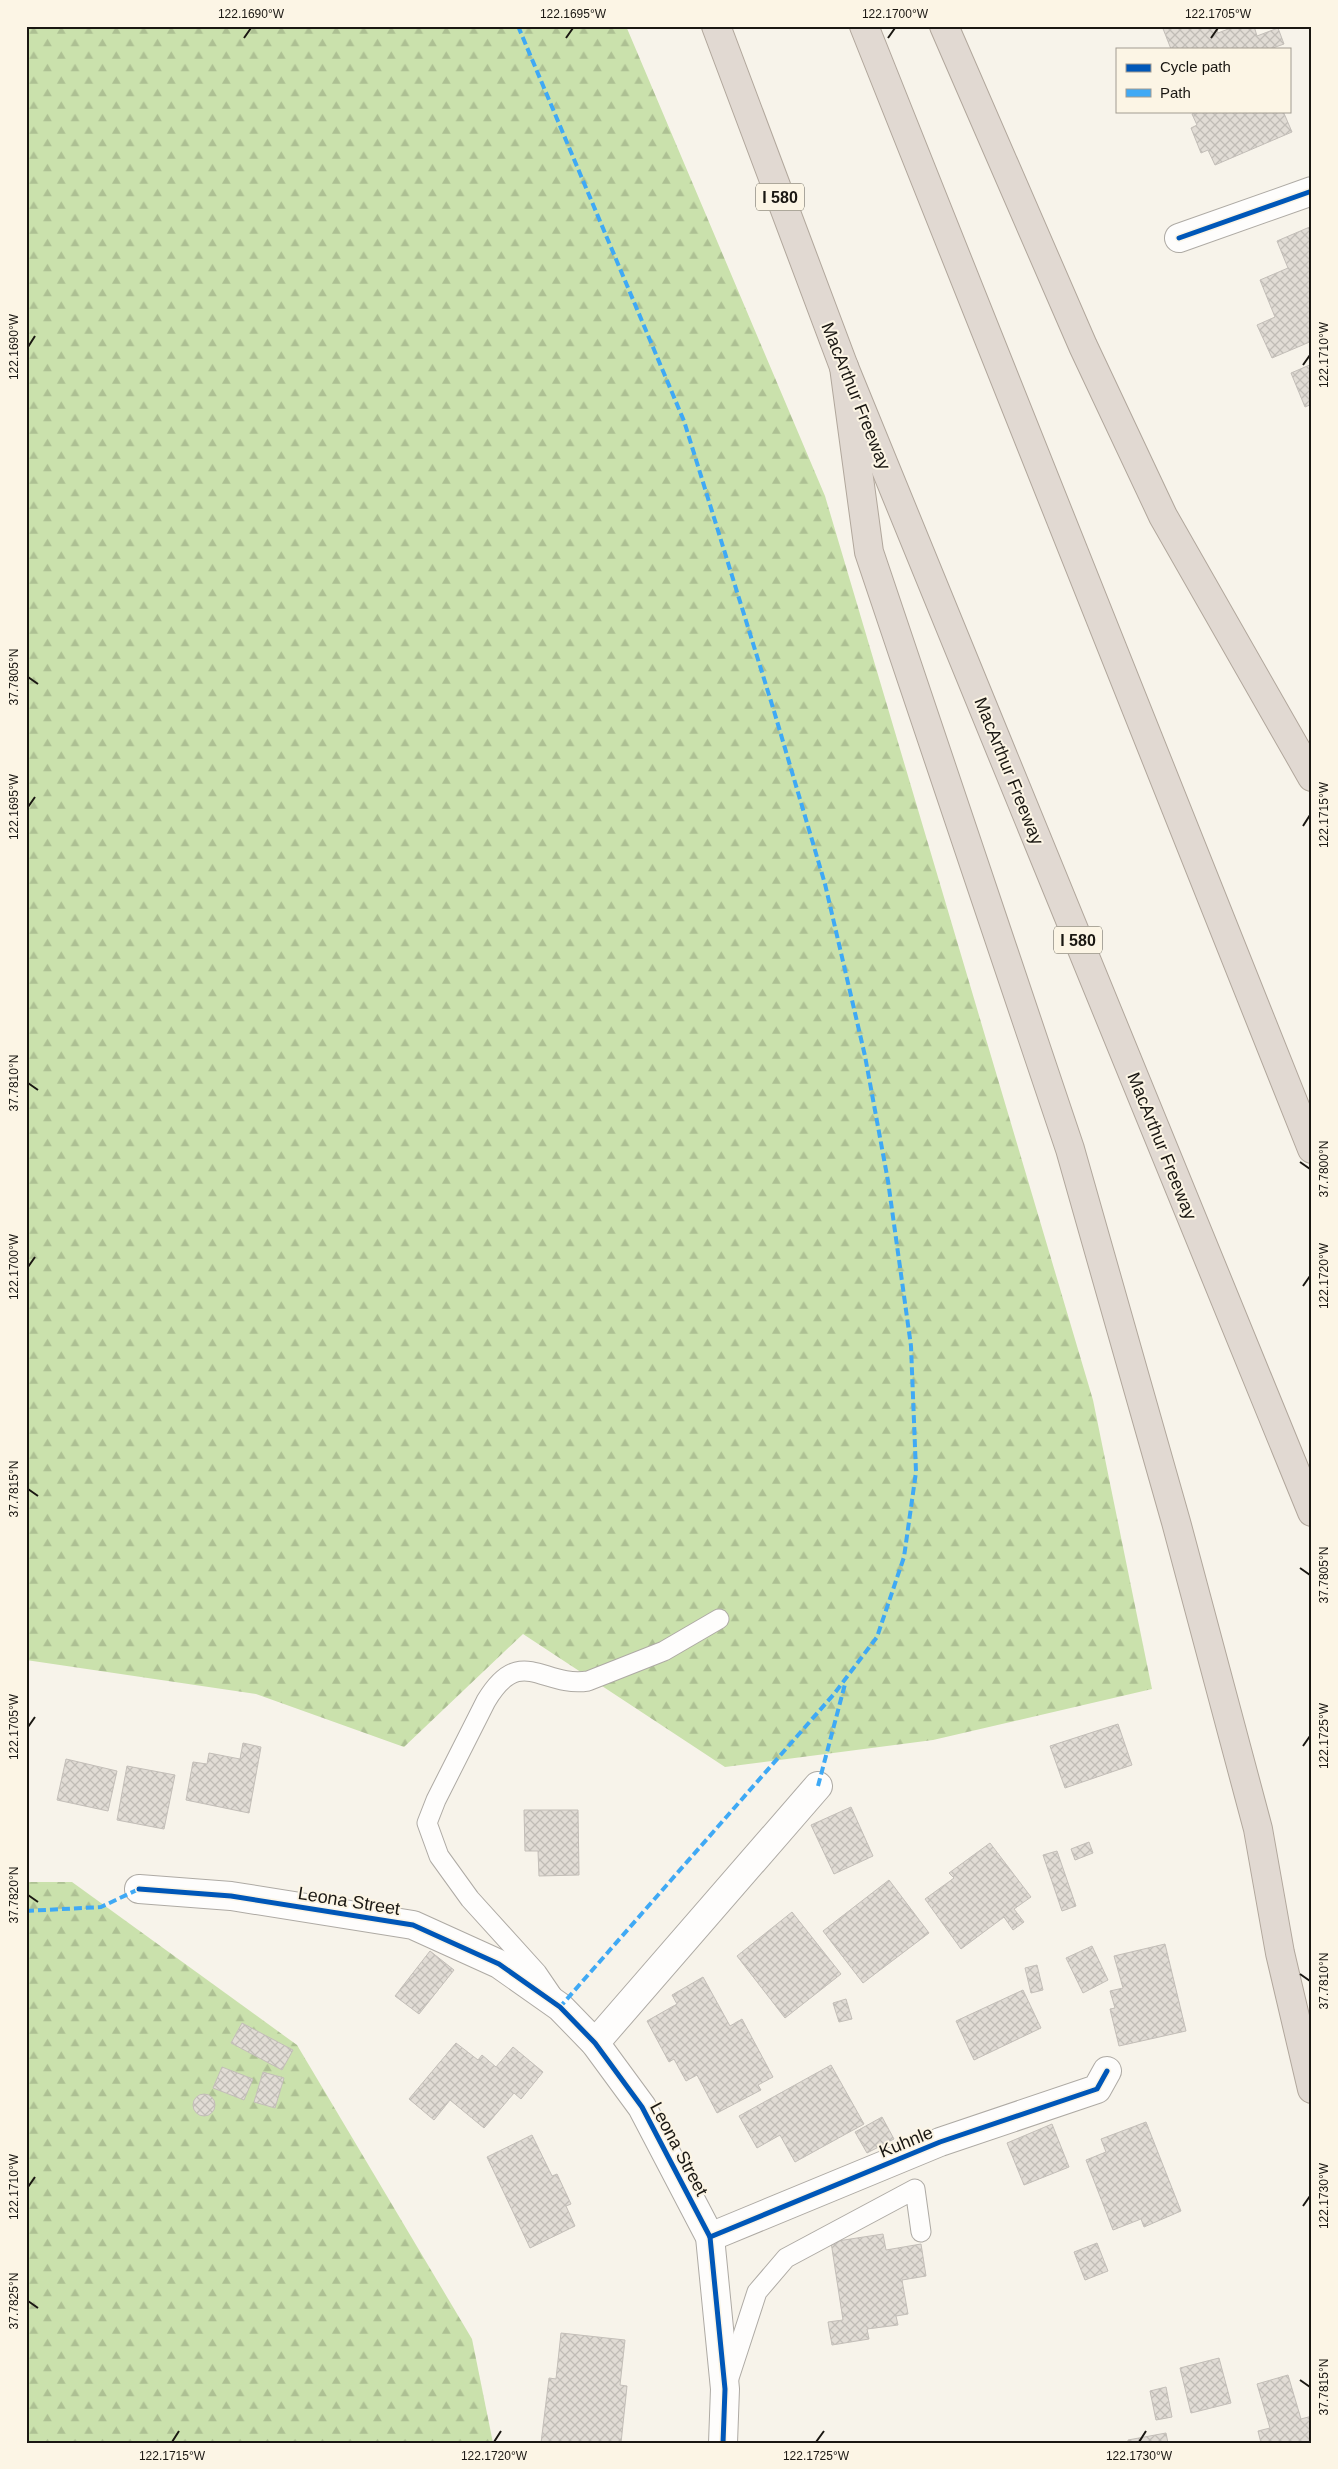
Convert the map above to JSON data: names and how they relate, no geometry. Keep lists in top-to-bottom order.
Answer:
{
  "streets": {
    "highway": ["I 580", "MacArthur Freeway"],
    "street": ["Leona Street", "Kuhnle"]
  },
  "crossings": [
    ["Leona Street", "Kuhnle"]
  ],
  "legend": ["Cycle path", "Path"],
  "coordinates": [
    "122.1690°W",
    "122.1695°W",
    "122.1700°W",
    "122.1705°W",
    "122.1710°W",
    "37.7805°N",
    "122.1715°W",
    "37.7810°N",
    "37.7800°N",
    "122.1720°W",
    "37.7815°N",
    "122.1725°W",
    "37.7820°N",
    "122.1730°W",
    "37.7825°N"
  ]
}
